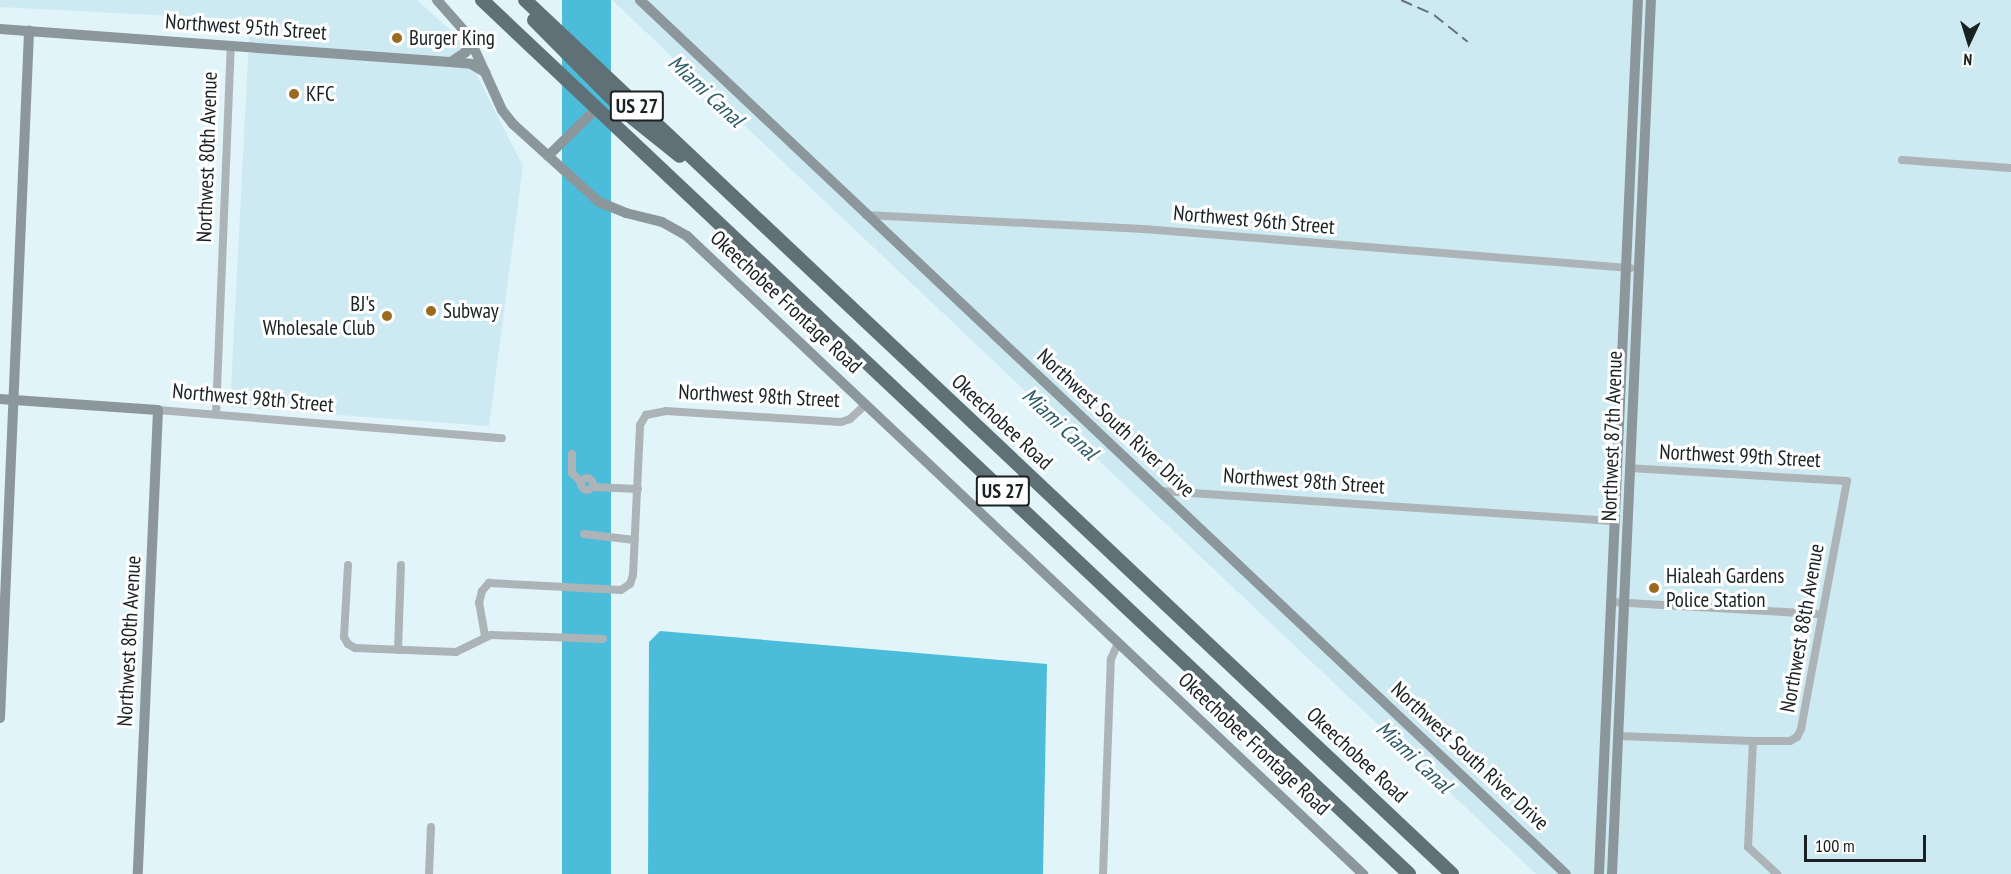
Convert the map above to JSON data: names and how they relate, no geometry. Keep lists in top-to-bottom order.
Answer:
{
  "streets": {
    "highway": ["US 27", "Okeechobee Road"],
    "street": [
      "Northwest 95th Street",
      "Northwest 80th Avenue",
      "Northwest 96th Street",
      "Okeechobee Frontage Road",
      "Northwest 98th Street",
      "Northwest South River Drive",
      "Northwest 87th Avenue",
      "Northwest 99th Street",
      "Northwest 88th Avenue"
    ]
  },
  "crossings": [
    ["Northwest 95th Street", "Northwest 80th Avenue"],
    ["Northwest 95th Street", "Okeechobee Frontage Road"],
    ["Northwest 80th Avenue", "Northwest 98th Street"],
    ["Northwest 96th Street", "Northwest South River Drive"],
    ["Northwest 96th Street", "Northwest 87th Avenue"],
    ["Okeechobee Frontage Road", "Northwest 98th Street"],
    ["Northwest 98th Street", "Northwest South River Drive"],
    ["Northwest 98th Street", "Northwest 87th Avenue"],
    ["Northwest 87th Avenue", "Northwest 99th Street"],
    ["Northwest 87th Avenue", "Northwest 88th Avenue"],
    ["Northwest 99th Street", "Northwest 88th Avenue"]
  ],
  "water": ["Miami Canal"],
  "places": [
    "Burger King",
    "KFC",
    "Subway",
    "BJ's Wholesale Club",
    "Hialeah Gardens Police Station"
  ],
  "scale_bar": "100 m",
  "north": "bottom"
}
